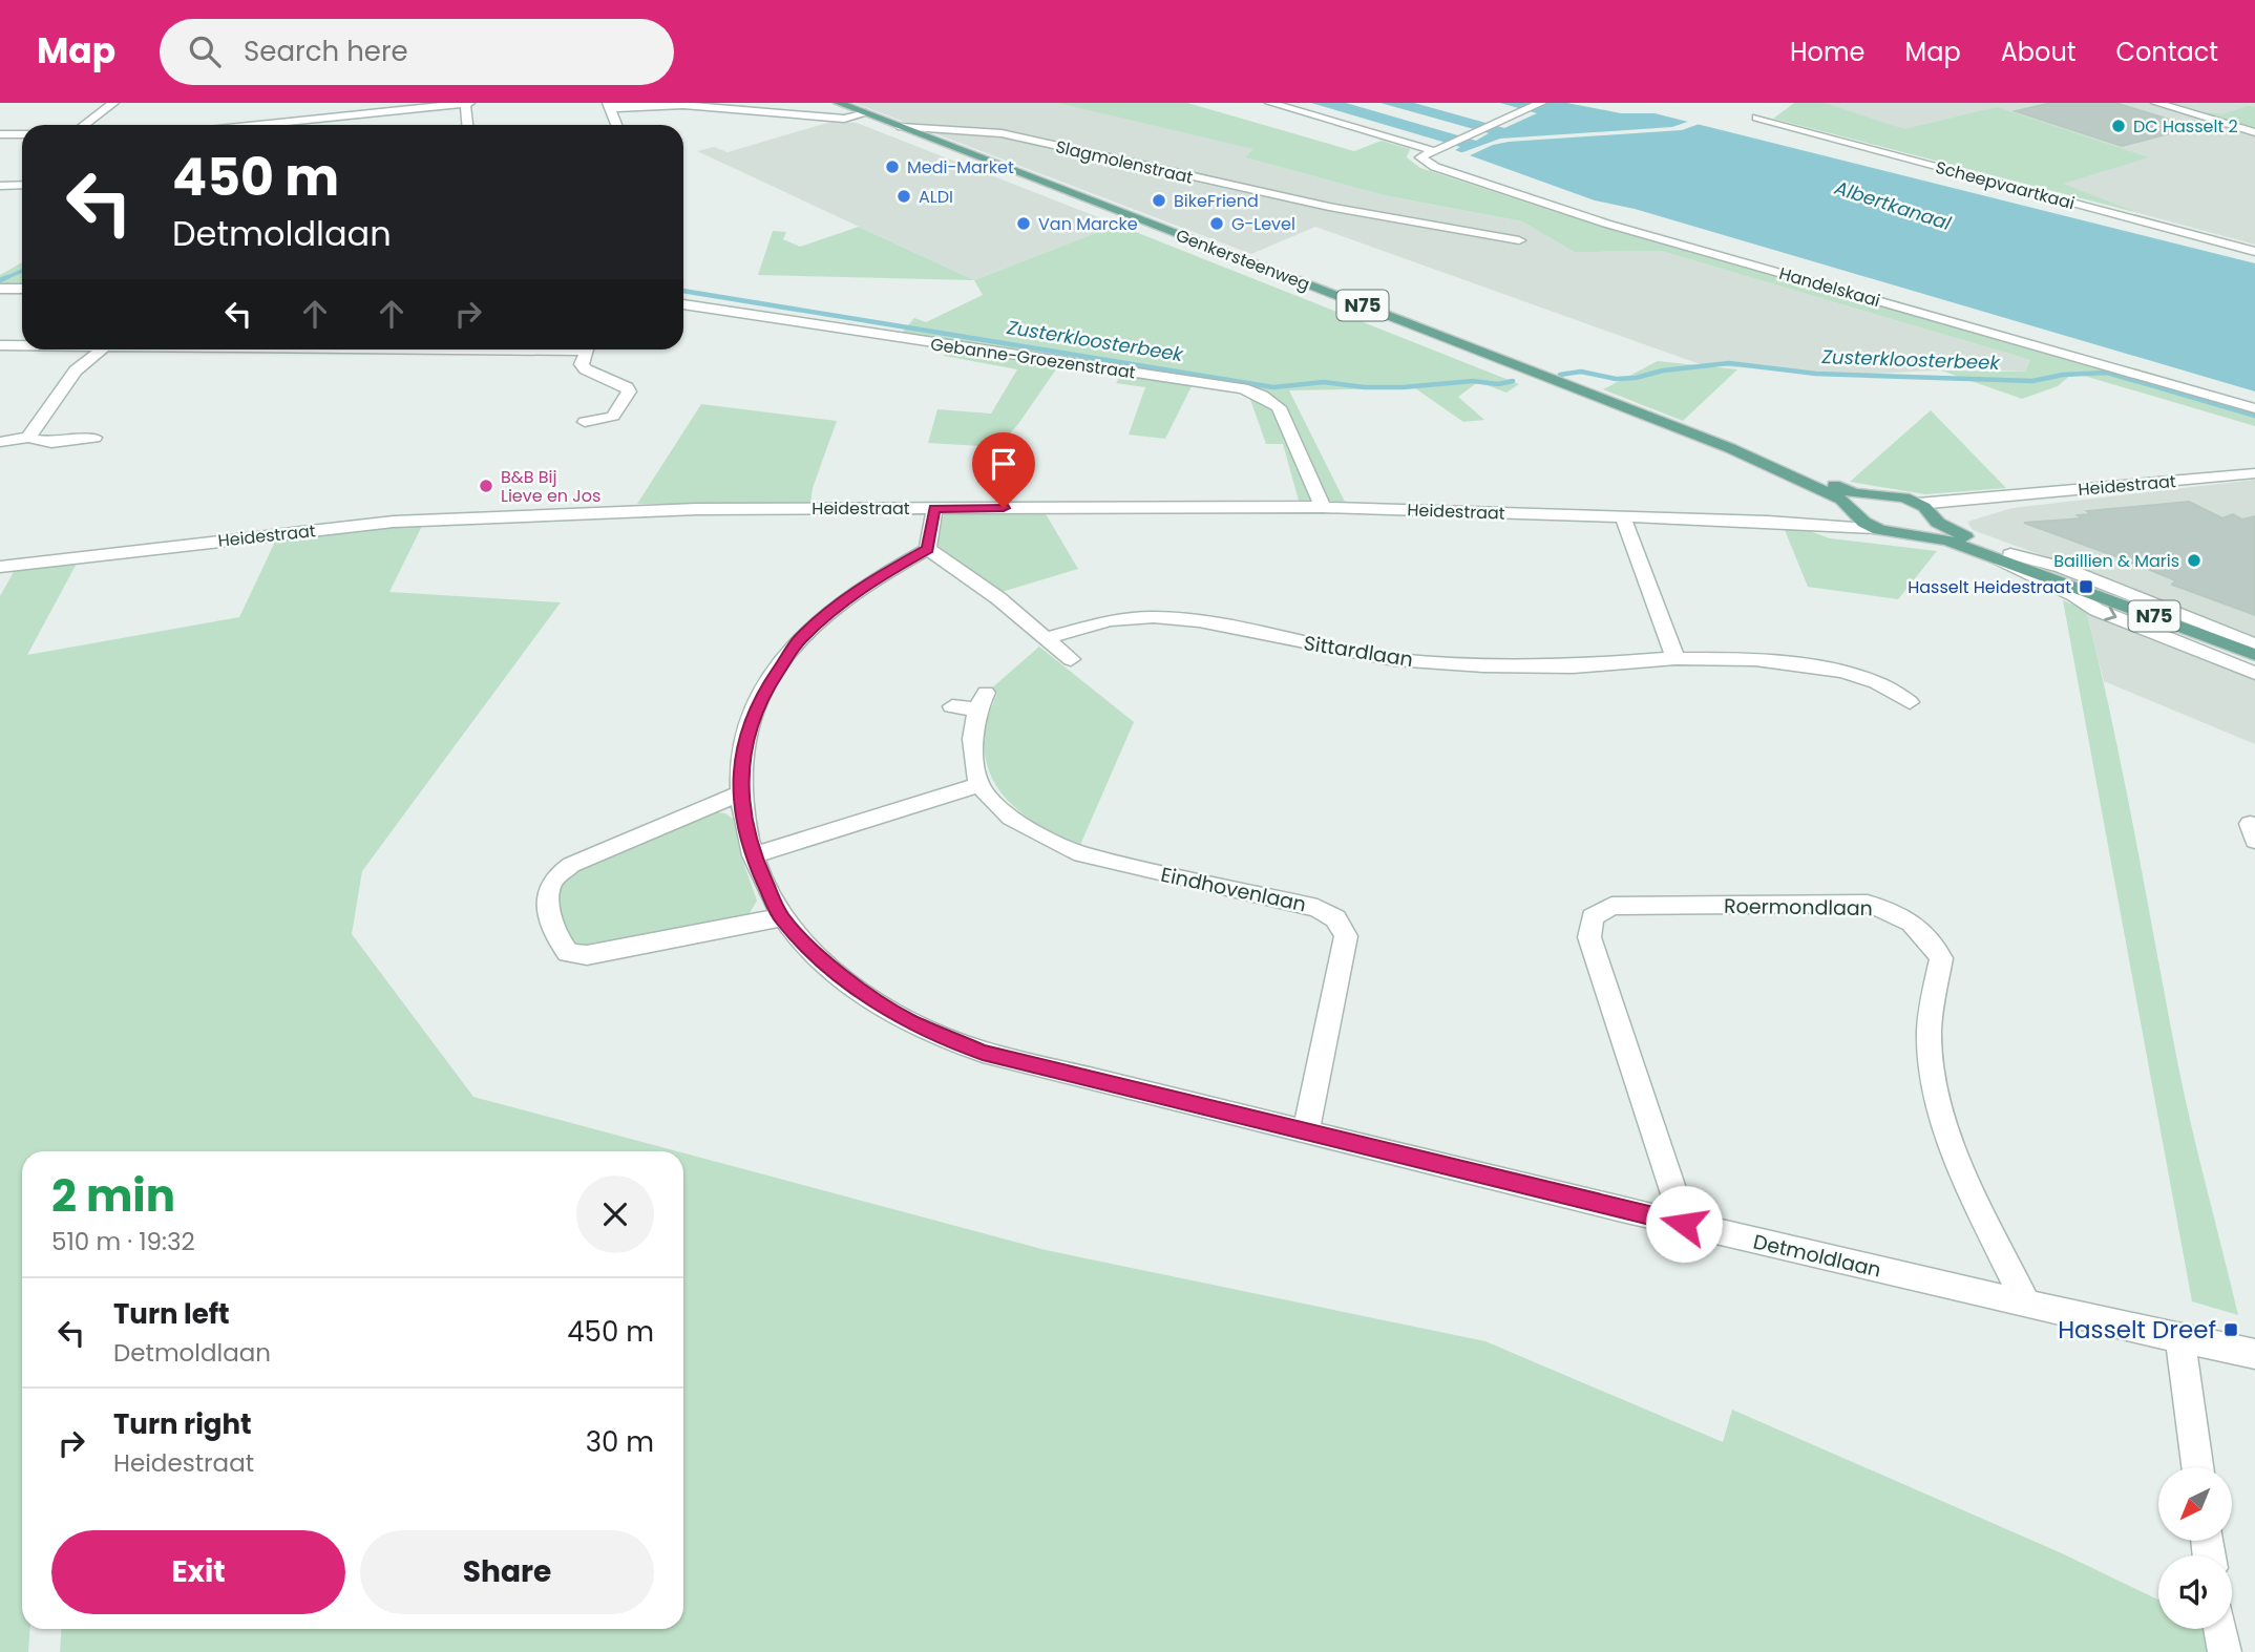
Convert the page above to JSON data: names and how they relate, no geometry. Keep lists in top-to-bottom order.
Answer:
{
  "streets": {
    "main road": ["Genkersteenweg", "N75"],
    "street": [
      "Slagmolenstraat",
      "Scheepvaartkaai",
      "Handelskaai",
      "Gebanne-Groezenstraat",
      "Heidestraat",
      "Sittardlaan",
      "Eindhovenlaan",
      "Roermondlaan",
      "Detmoldlaan"
    ]
  },
  "crossings": [
    ["Slagmolenstraat", "Genkersteenweg"],
    ["Genkersteenweg", "Heidestraat"],
    ["Gebanne-Groezenstraat", "Heidestraat"],
    ["Eindhovenlaan", "Detmoldlaan"],
    ["Roermondlaan", "Detmoldlaan"]
  ],
  "water": ["Albertkanaal", "Zusterkloosterbeek"],
  "places": {
    "other": [
      "DC Hasselt 2",
      "Medi-Market",
      "ALDI",
      "BikeFriend",
      "Van Marcke",
      "G-Level",
      "B&B Bij Lieve en Jos",
      "Baillien & Maris"
    ],
    "transit": ["Hasselt Heidestraat", "Hasselt Dreef"]
  },
  "north": "bottom left",
  "page": {
    "header": "Map",
    "search": "Search here",
    "nav": [
      "Home",
      "Map",
      "About",
      "Contact"
    ],
    "turn": ["450 m", "Detmoldlaan"],
    "heading": ["2 min", "510 m · 19:32"],
    "list": [
      {
        "name": "Turn left",
        "note": "Detmoldlaan",
        "value": "450 m"
      },
      {
        "name": "Turn right",
        "note": "Heidestraat",
        "value": "30 m"
      }
    ],
    "buttons": ["Exit", "Share"]
  }
}
